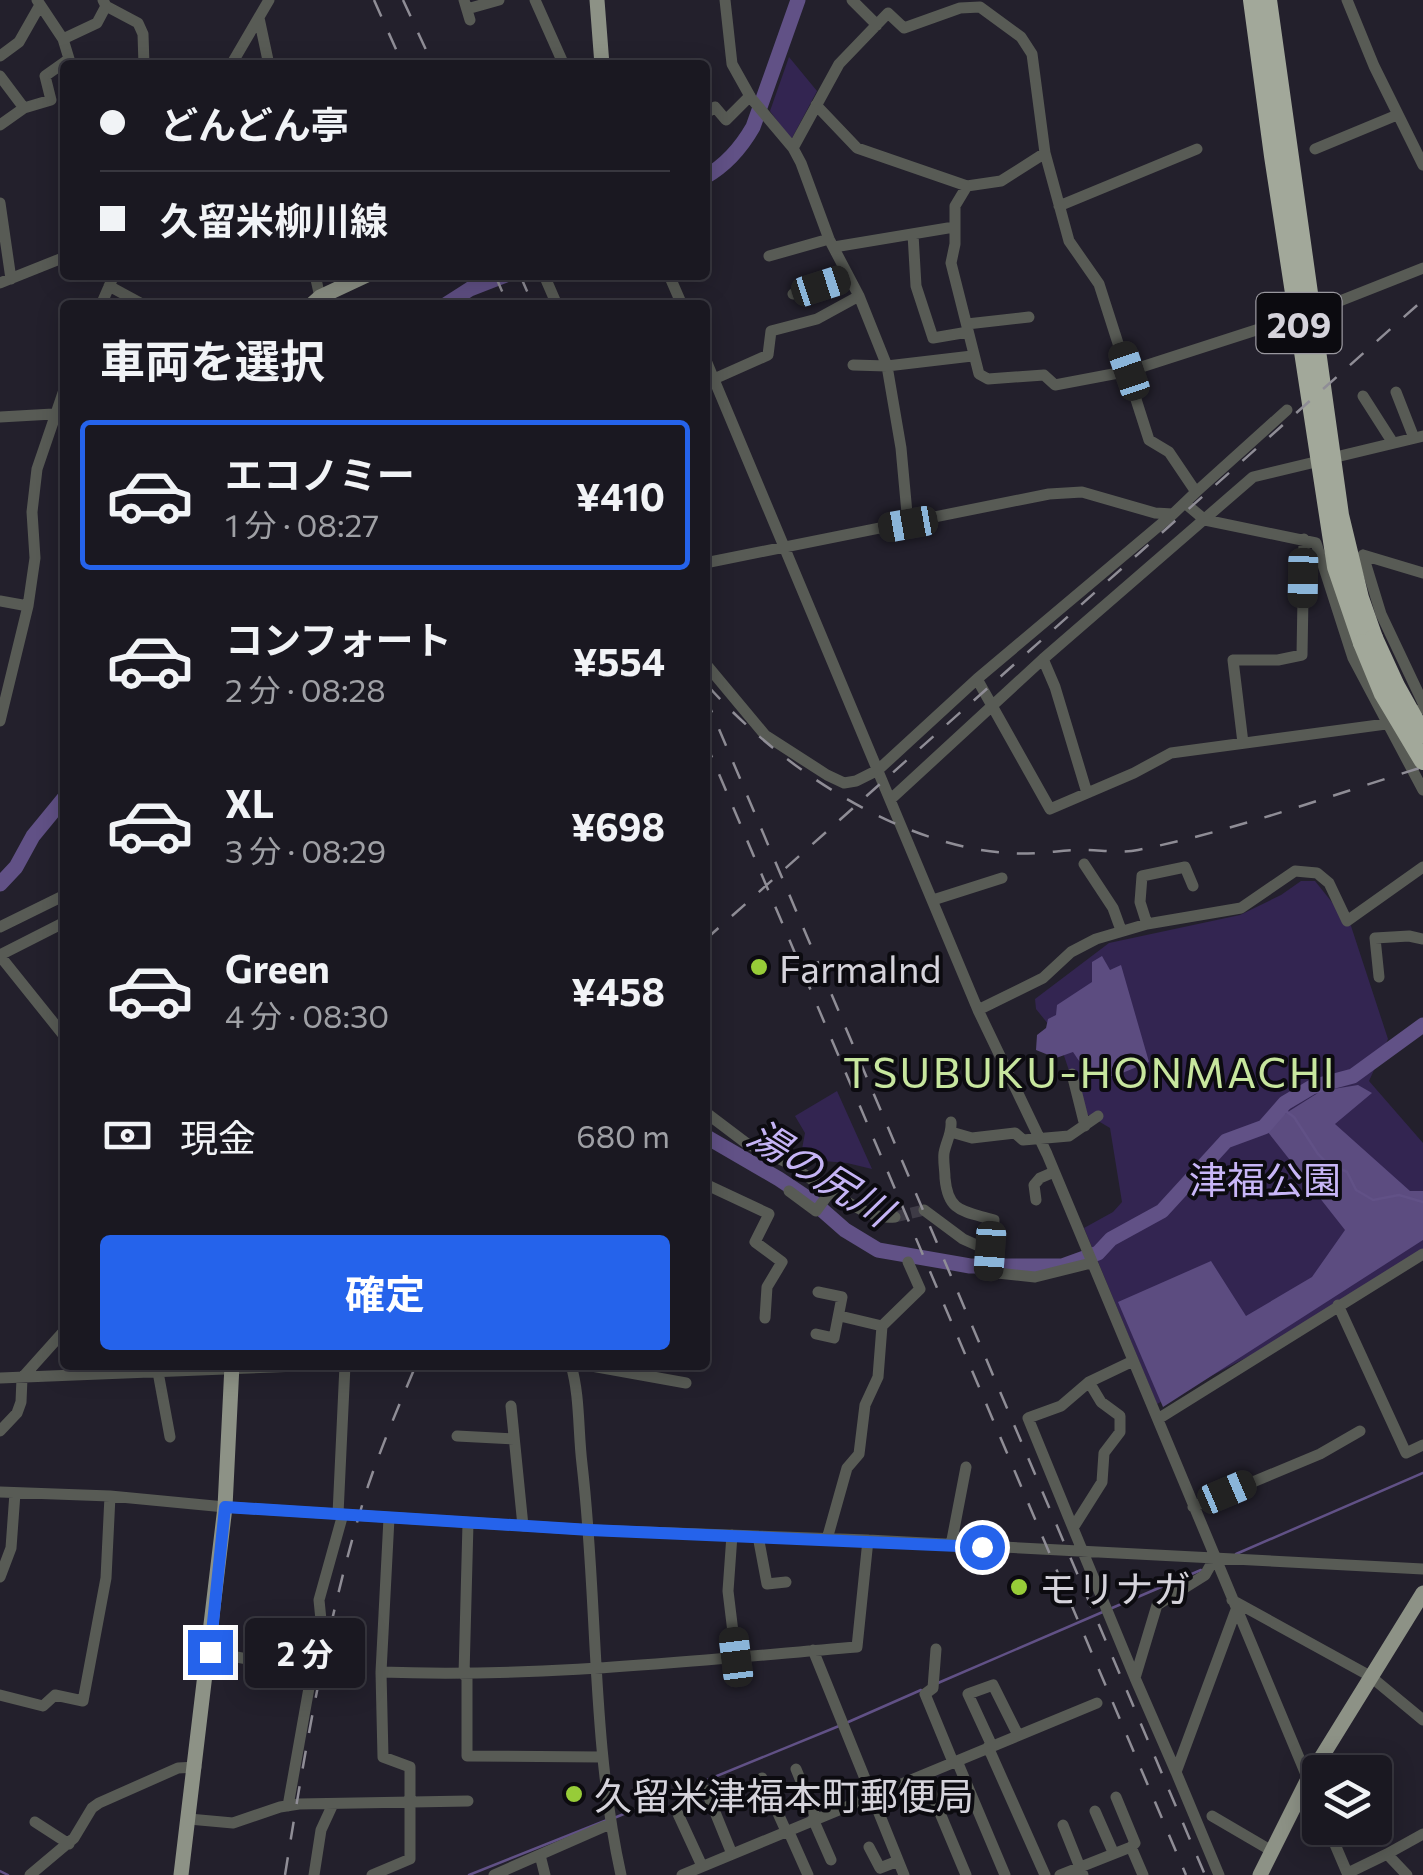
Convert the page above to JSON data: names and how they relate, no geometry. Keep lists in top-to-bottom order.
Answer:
{
  "streets": {
    "highway": ["209"]
  },
  "districts": ["TSUBUKU-HONMACHI"],
  "water": ["湯の尻川"],
  "parks": ["津福公園"],
  "places": ["Farmalnd", "モリナガ", "久留米津福本町郵便局"],
  "page": {
    "banner": ["どんどん亭", "久留米柳川線"],
    "heading": "車両を選択",
    "list": [
      {
        "name": "エコノミー",
        "note": "1 分 · 08:27",
        "value": "¥410"
      },
      {
        "name": "コンフォート",
        "note": "2 分 · 08:28",
        "value": "¥554"
      },
      {
        "name": "XL",
        "note": "3 分 · 08:29",
        "value": "¥698"
      },
      {
        "name": "Green",
        "note": "4 分 · 08:30",
        "value": "¥458"
      }
    ],
    "pay": ["現金", "680 m"],
    "buttons": "確定",
    "bubble": "2 分"
  }
}
